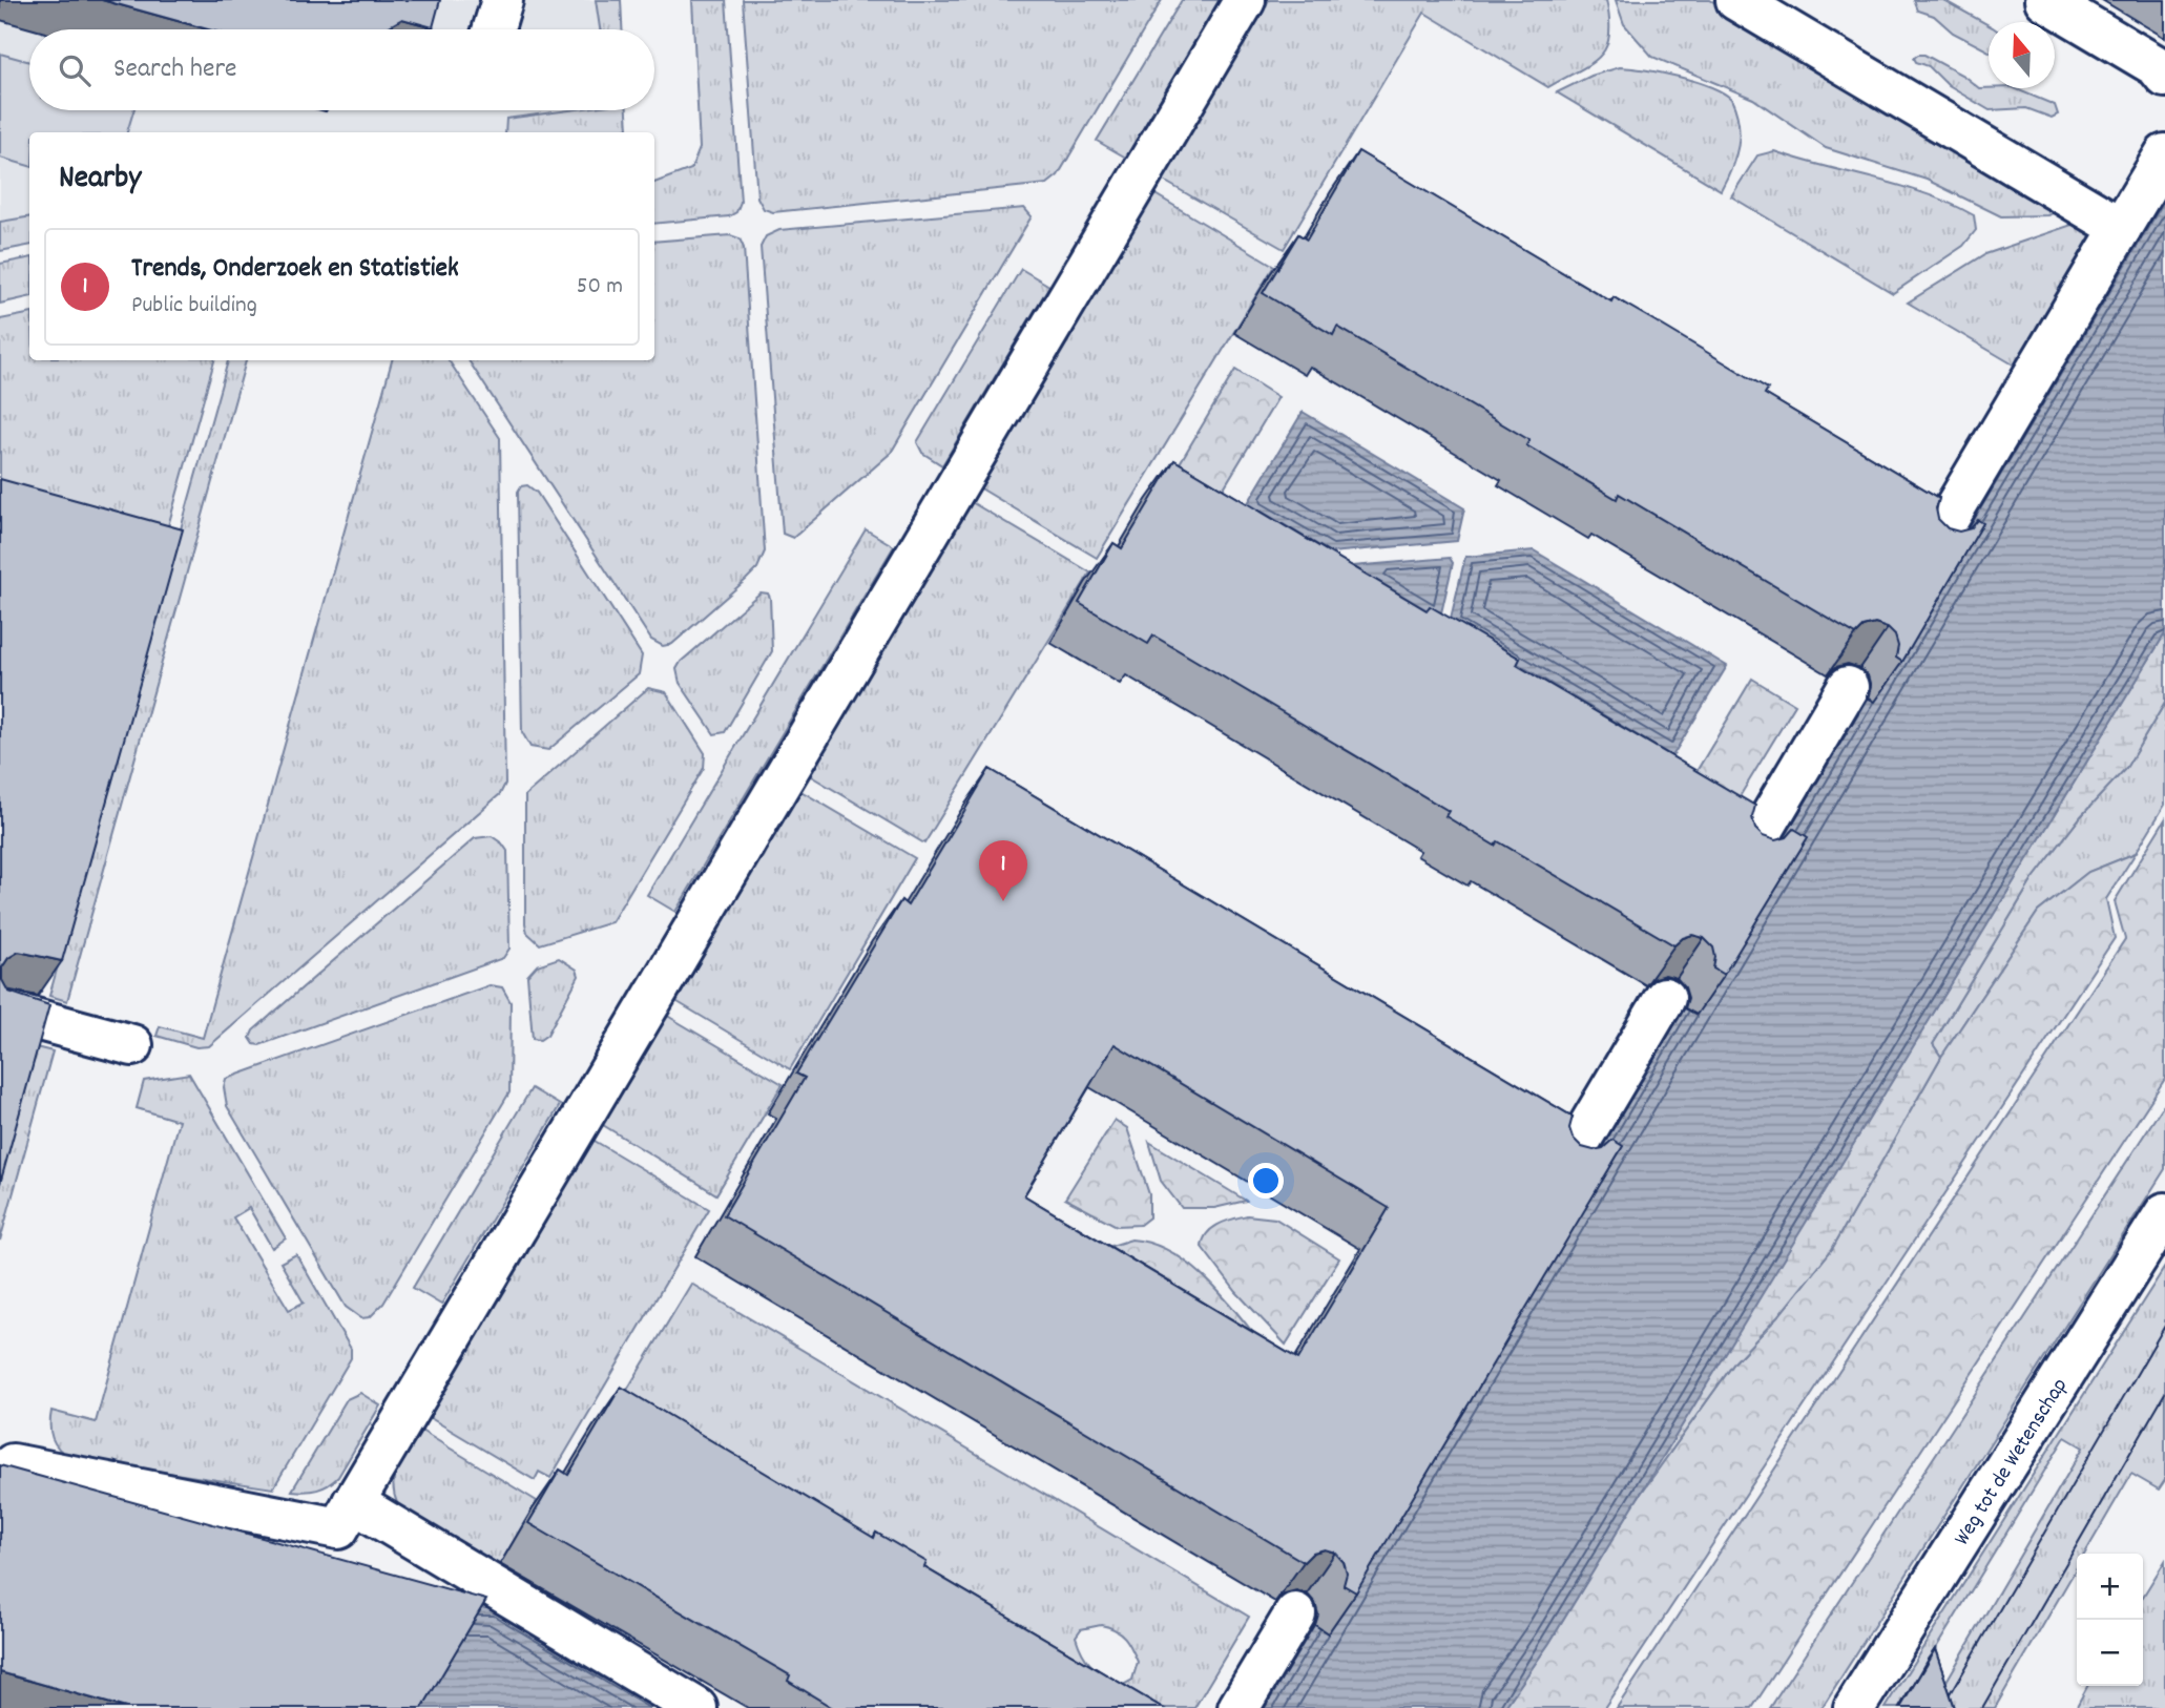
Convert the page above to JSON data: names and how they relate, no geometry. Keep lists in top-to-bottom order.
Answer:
{
  "streets": {
    "street": ["Weg tot de Wetenschap"]
  },
  "north": "top",
  "page": {
    "search": "Search here",
    "heading": "Nearby",
    "list": [
      {
        "mark": "1",
        "name": "Trends, Onderzoek en Statistiek",
        "note": "Public building",
        "value": "50 m"
      }
    ],
    "pins": "1",
    "map_buttons": ["+", "−"]
  }
}
